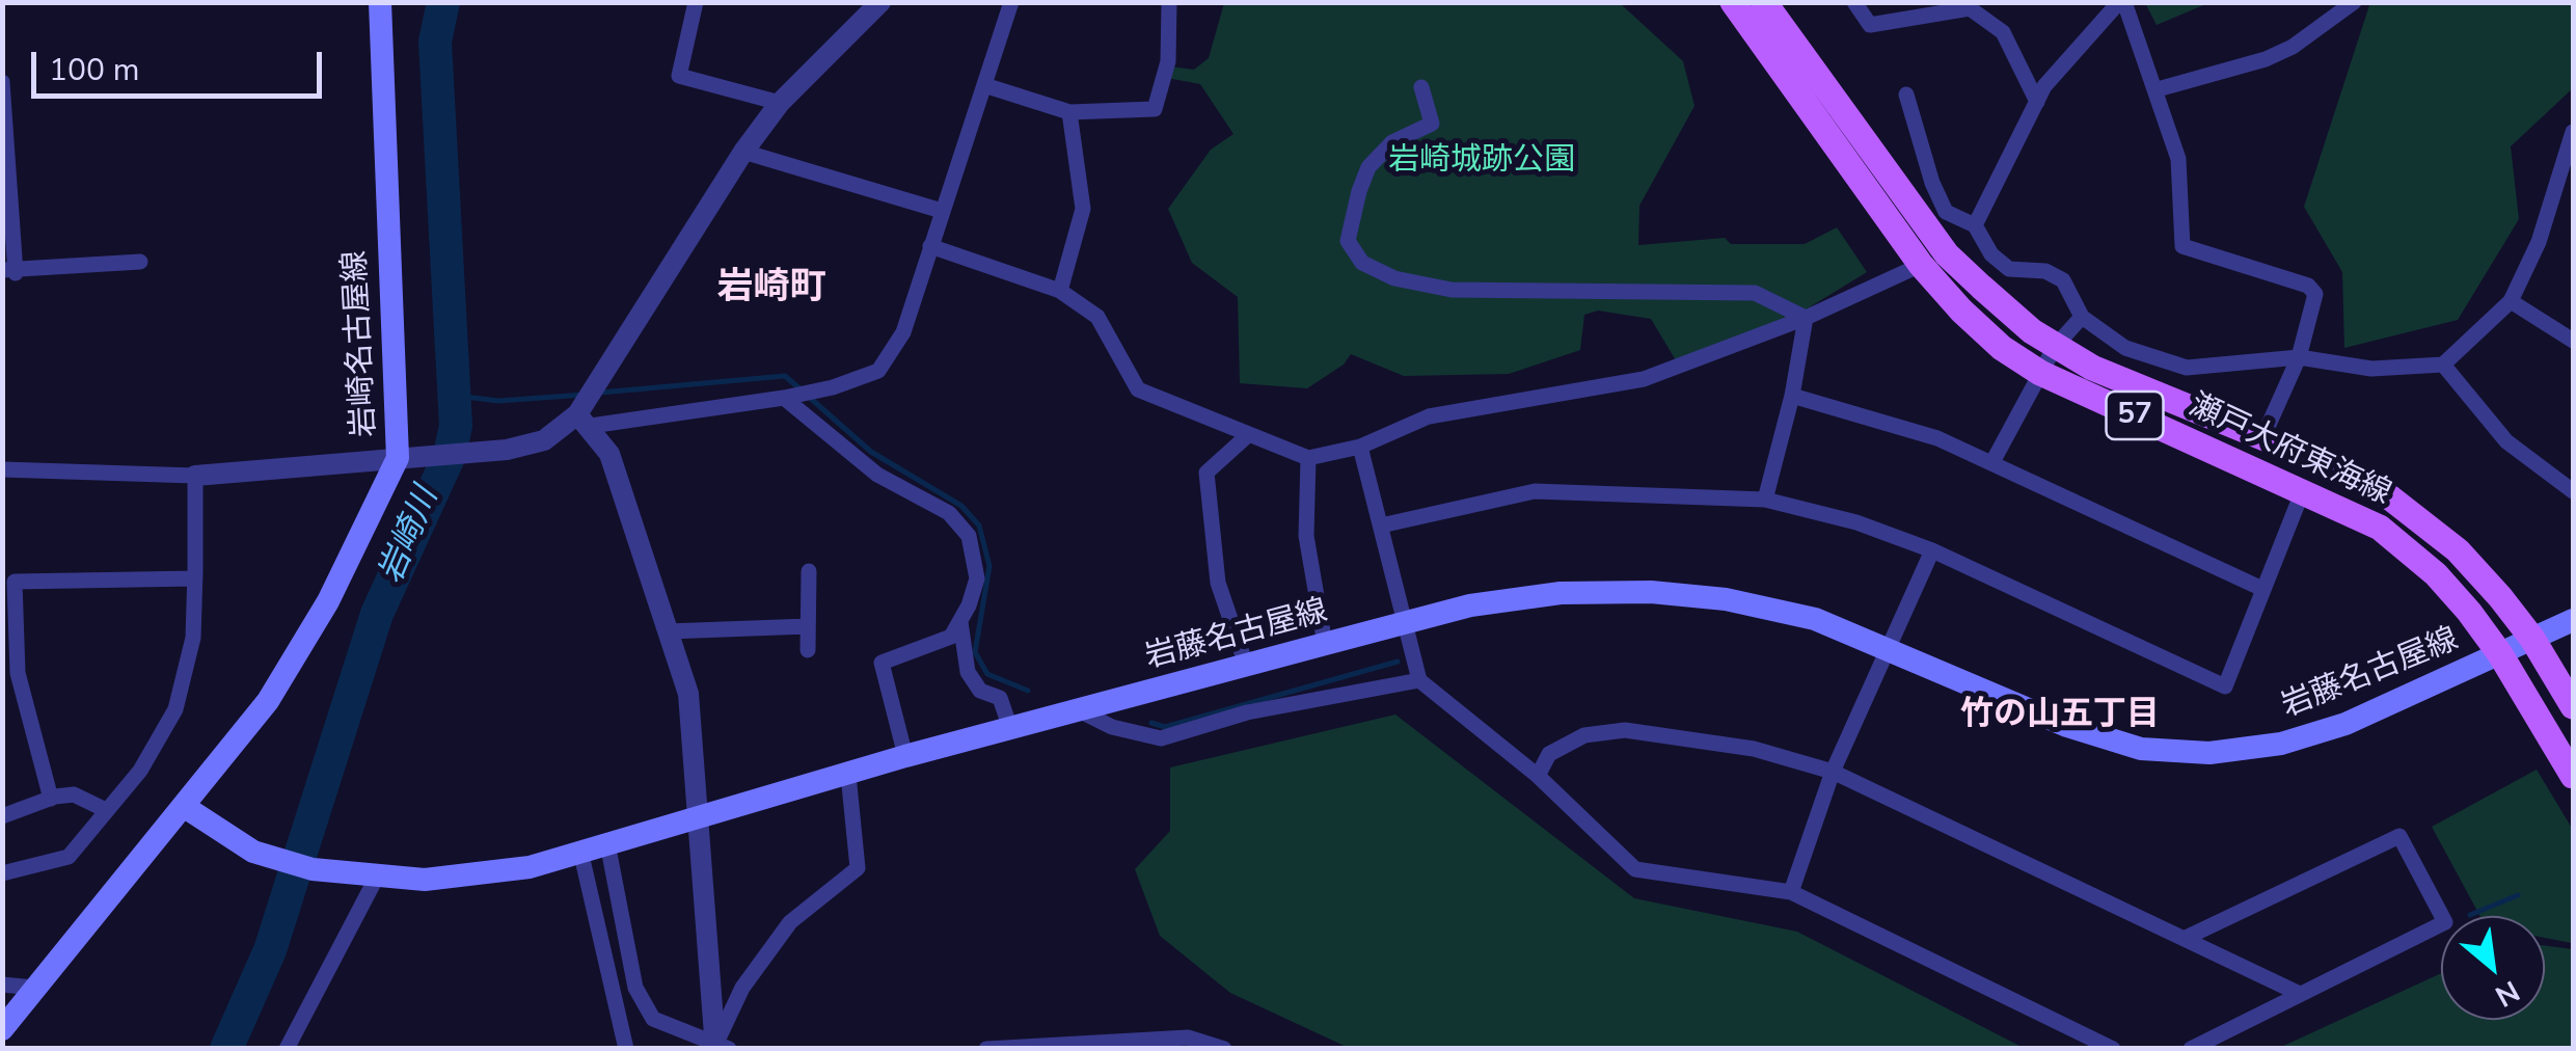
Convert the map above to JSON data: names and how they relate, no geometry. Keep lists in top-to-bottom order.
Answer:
{
  "streets": {
    "main road": [
      "岩崎名古屋線",
      "57",
      "瀬戸大府東海線",
      "岩藤名古屋線"
    ]
  },
  "crossings": [
    ["岩崎名古屋線", "岩藤名古屋線"],
    ["瀬戸大府東海線", "岩藤名古屋線"]
  ],
  "districts": ["岩崎町", "竹の山五丁目"],
  "water": ["岩崎川"],
  "parks": ["岩崎城跡公園"],
  "scale_bar": "100 m",
  "north": "bottom right"
}
